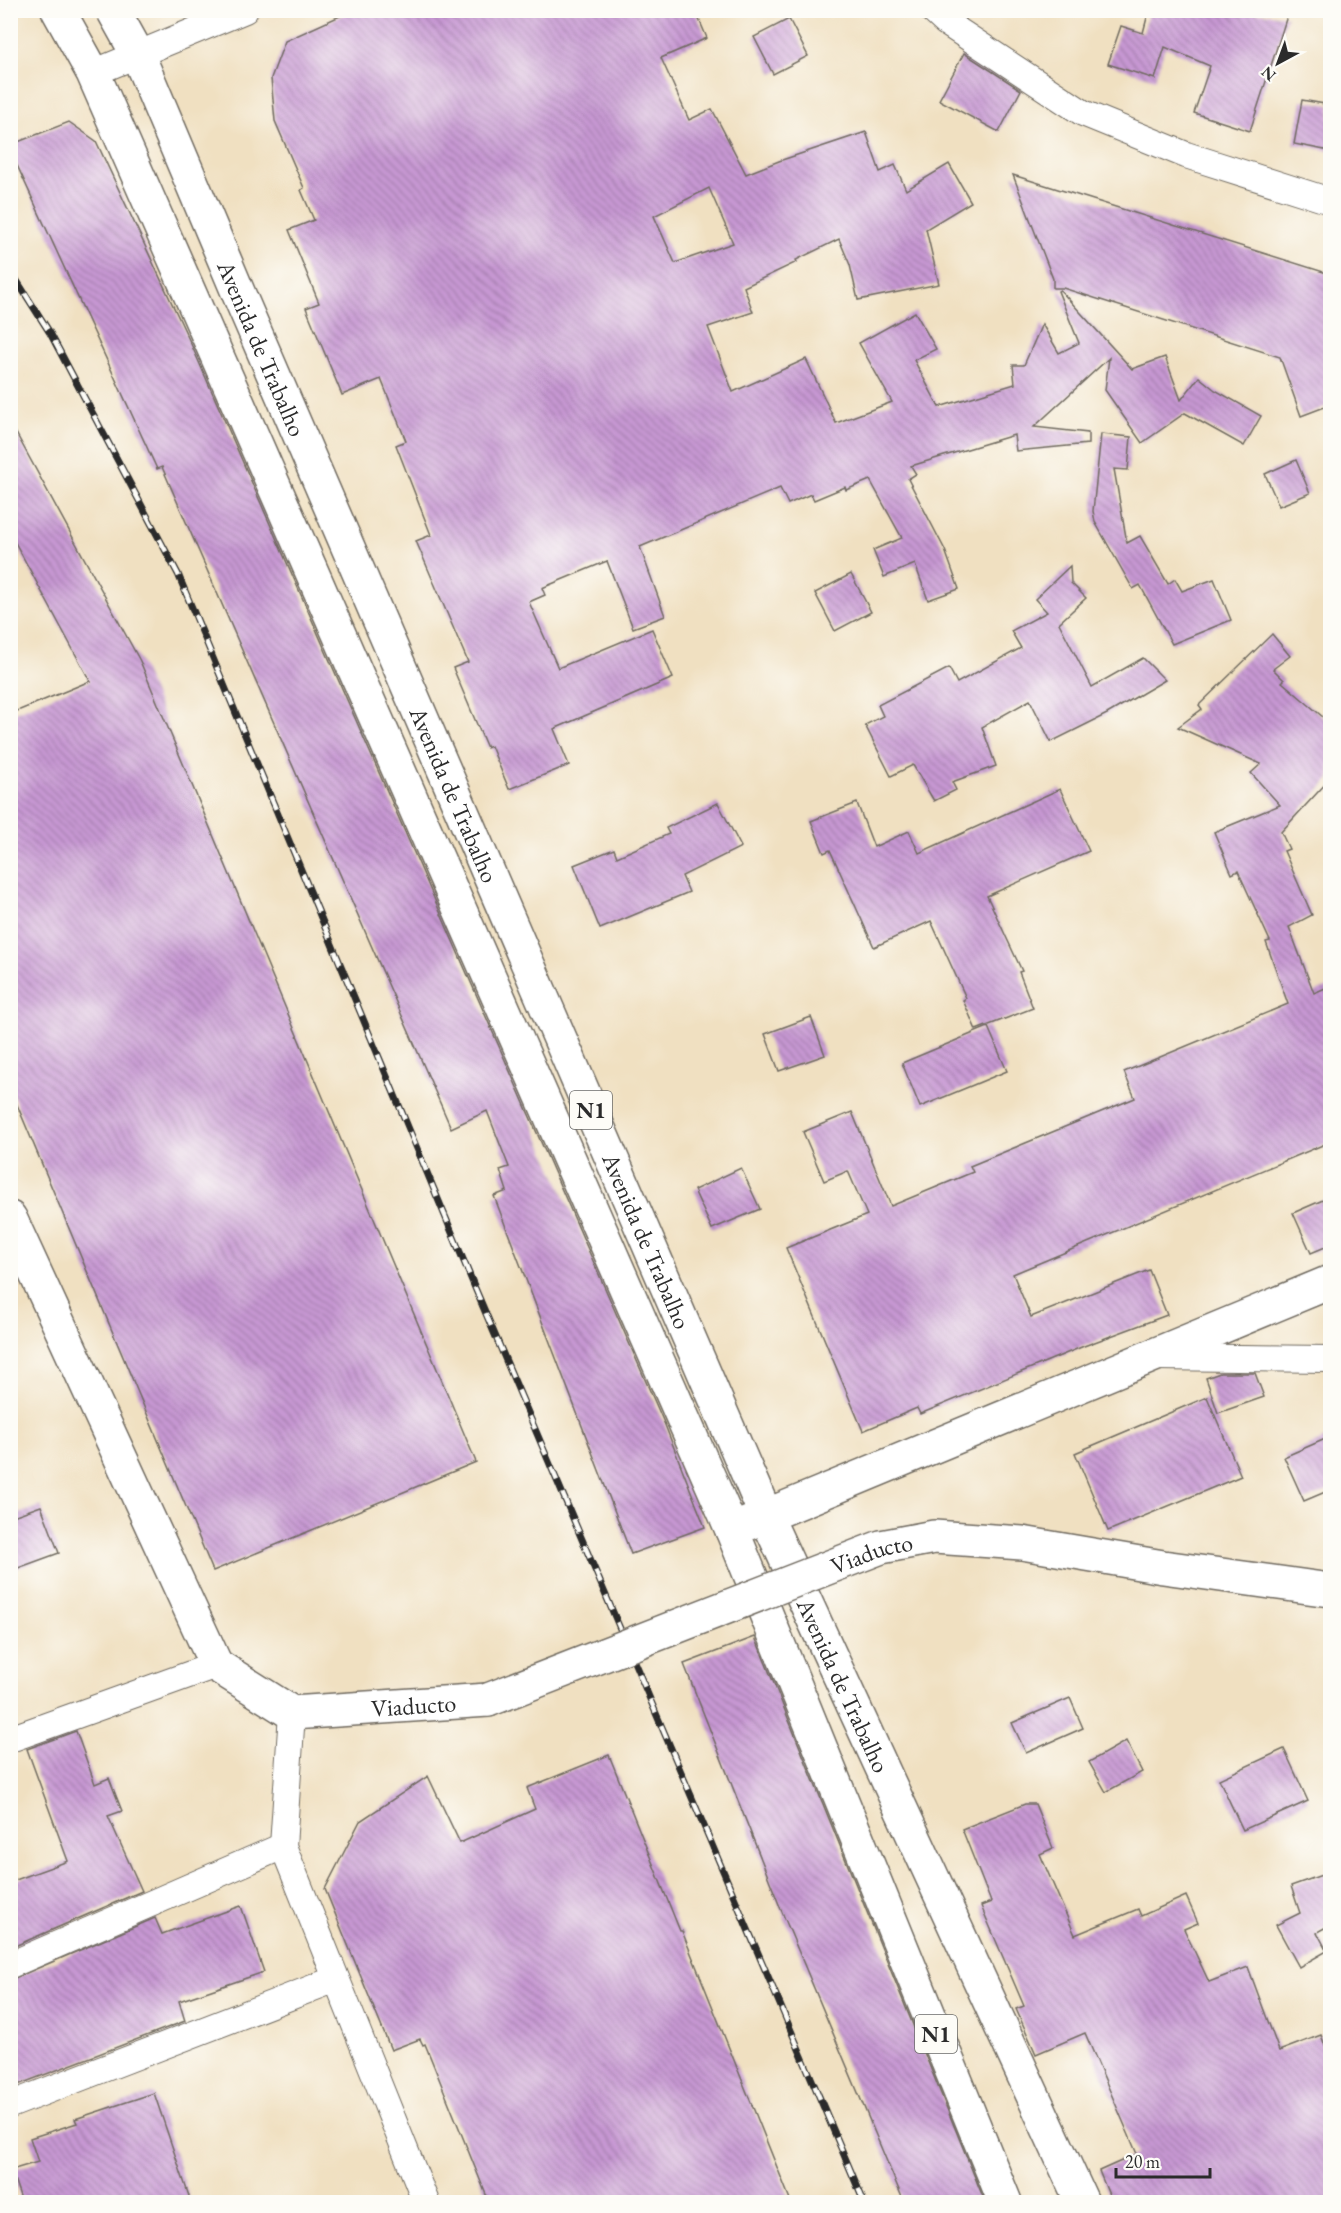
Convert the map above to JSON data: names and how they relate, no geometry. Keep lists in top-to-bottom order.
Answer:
{
  "streets": {
    "main road": ["Avenida de Trabalho", "N1", "Viaducto"]
  },
  "scale_bar": "20 m",
  "north": "bottom left"
}
